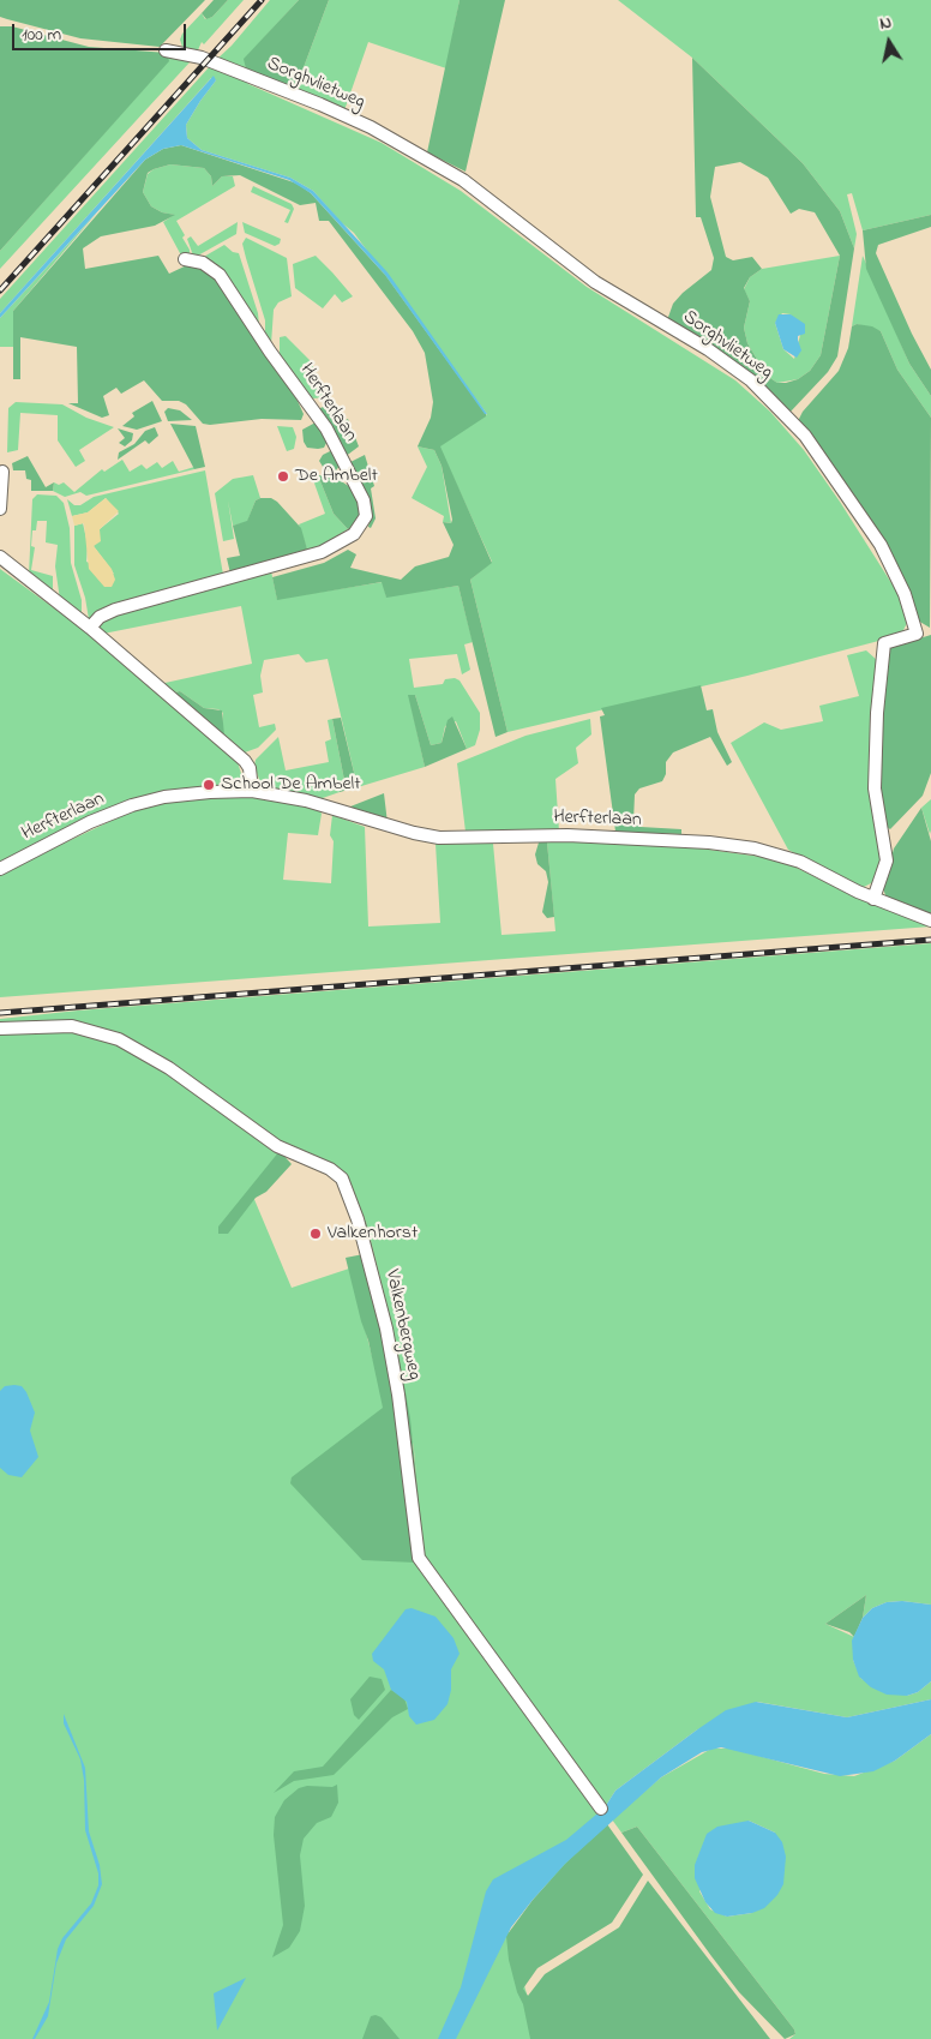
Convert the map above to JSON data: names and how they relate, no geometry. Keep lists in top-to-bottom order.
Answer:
{
  "streets": {
    "street": ["Sorghvlietweg", "Herfterlaan", "Valkenbergweg"]
  },
  "crossings": [
    ["Sorghvlietweg", "Herfterlaan"]
  ],
  "places": ["De Ambelt", "School De Ambelt", "Valkenhorst"],
  "scale_bar": "100 m",
  "north": "top"
}
